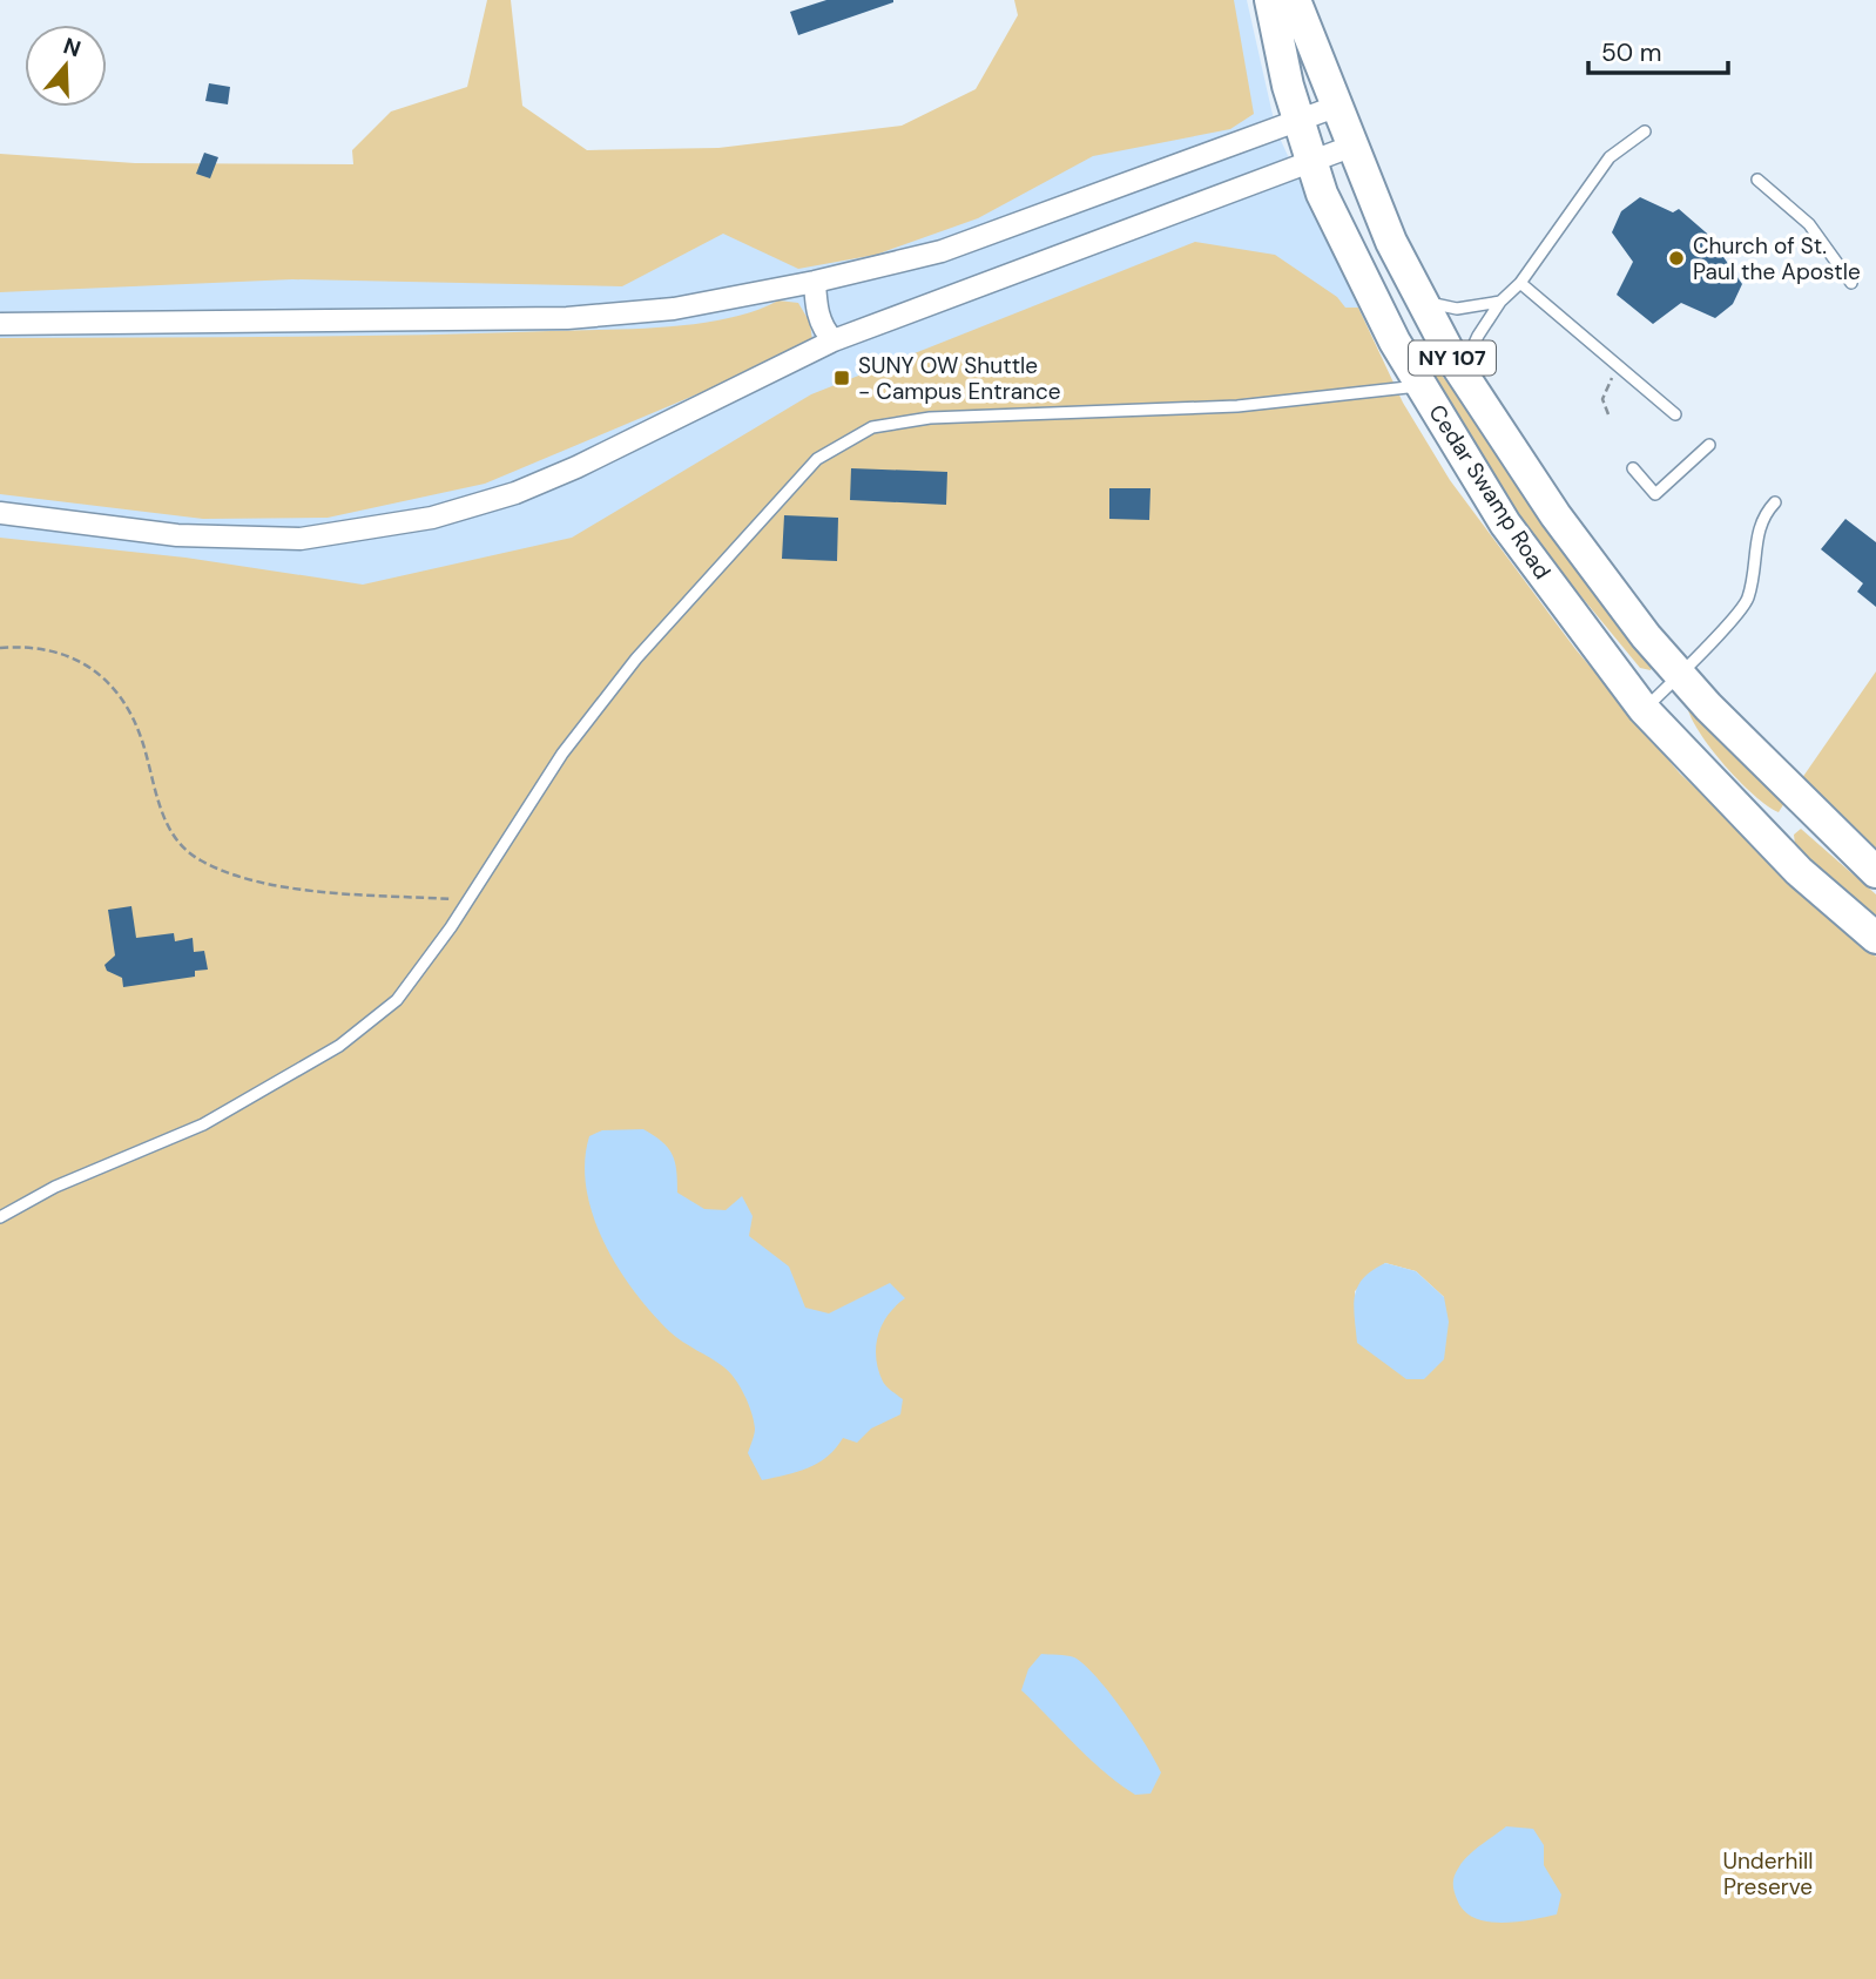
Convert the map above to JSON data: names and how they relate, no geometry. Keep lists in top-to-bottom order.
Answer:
{
  "streets": {
    "main road": ["NY 107", "Cedar Swamp Road"]
  },
  "parks": ["Underhill Preserve"],
  "places": {
    "other": ["Church of St. Paul the Apostle"],
    "transit": ["SUNY OW Shuttle - Campus Entrance"]
  },
  "scale_bar": "50 m",
  "north": "top"
}
